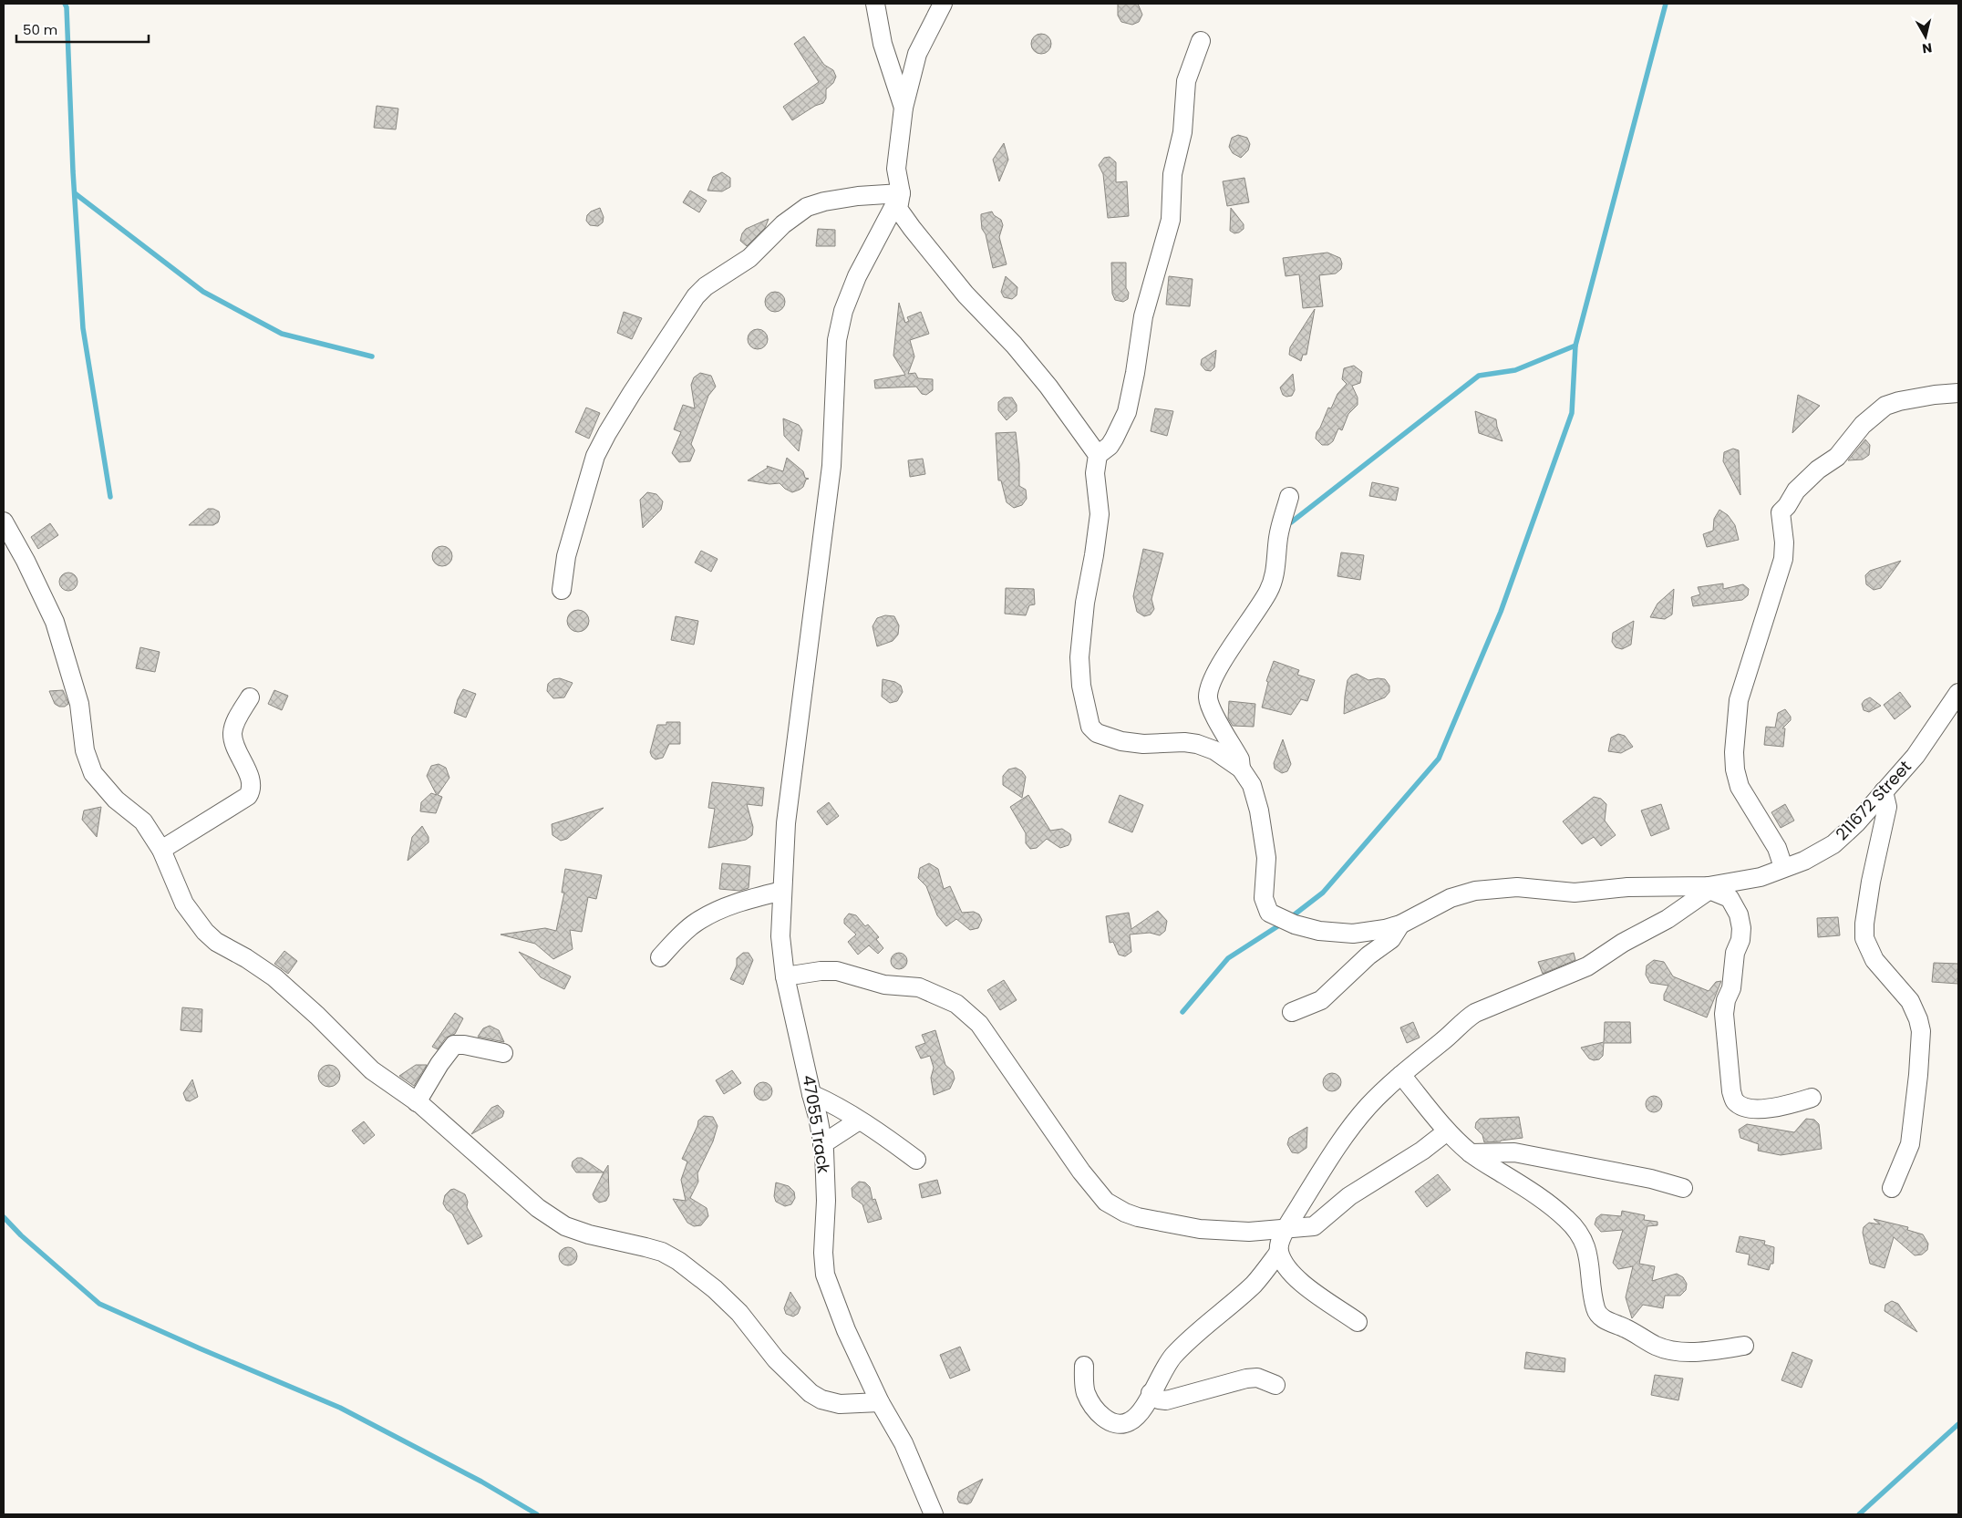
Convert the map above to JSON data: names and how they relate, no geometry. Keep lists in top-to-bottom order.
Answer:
{
  "streets": {
    "street": ["211672 Street", "47055 Track"]
  },
  "scale_bar": "50 m",
  "north": "bottom"
}
